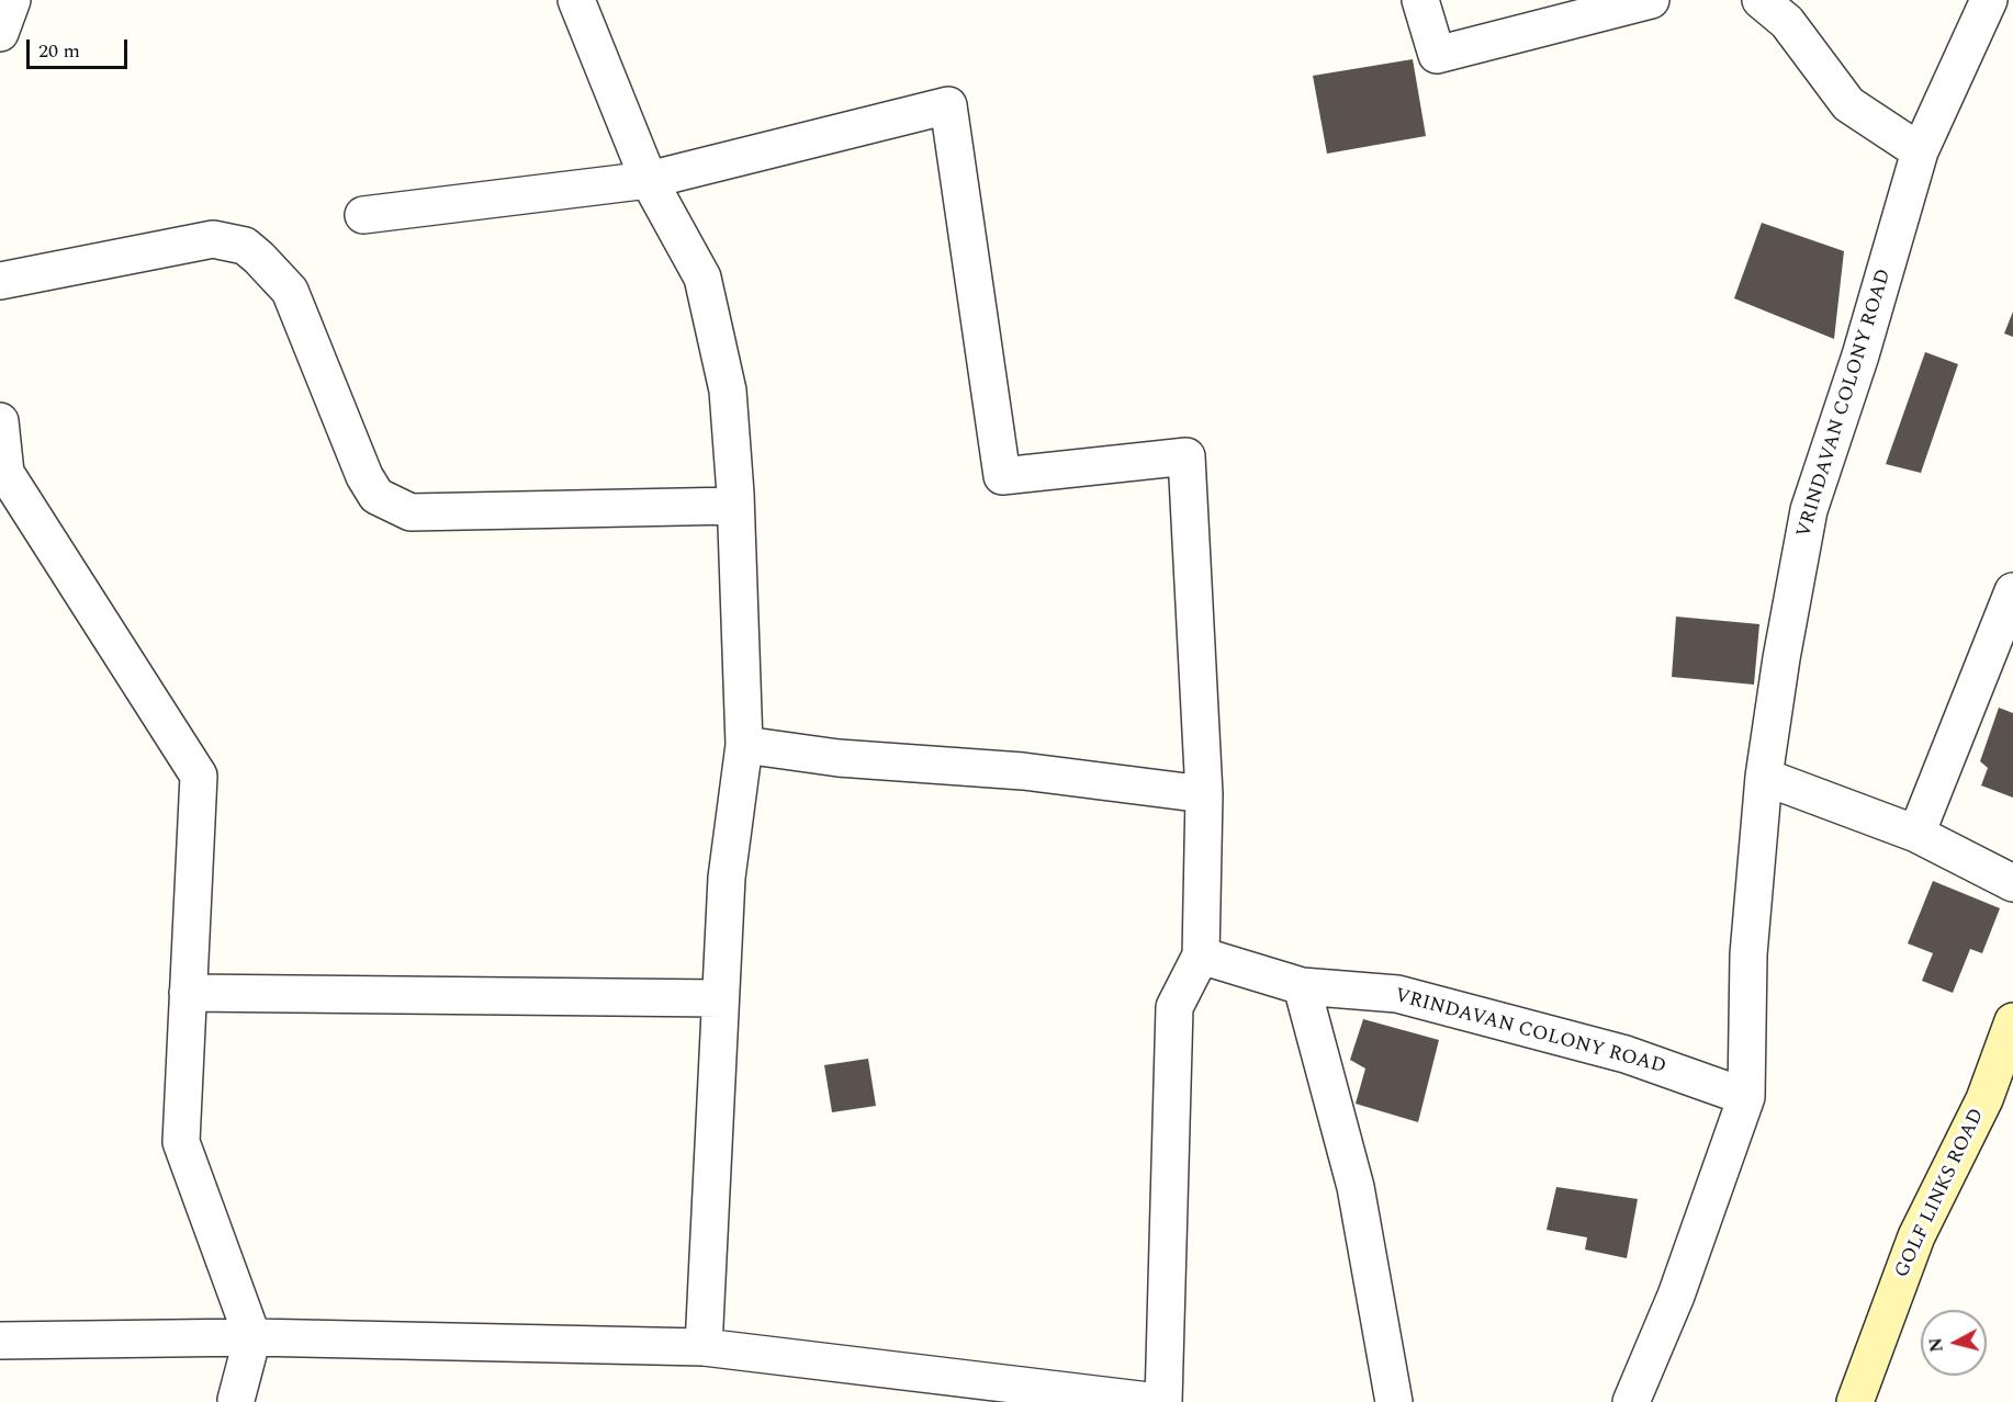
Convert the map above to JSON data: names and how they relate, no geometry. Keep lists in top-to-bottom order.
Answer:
{
  "streets": {
    "main road": ["GOLF LINKS ROAD"],
    "street": ["VRINDAVAN COLONY ROAD"]
  },
  "scale_bar": "20 m",
  "north": "left"
}
